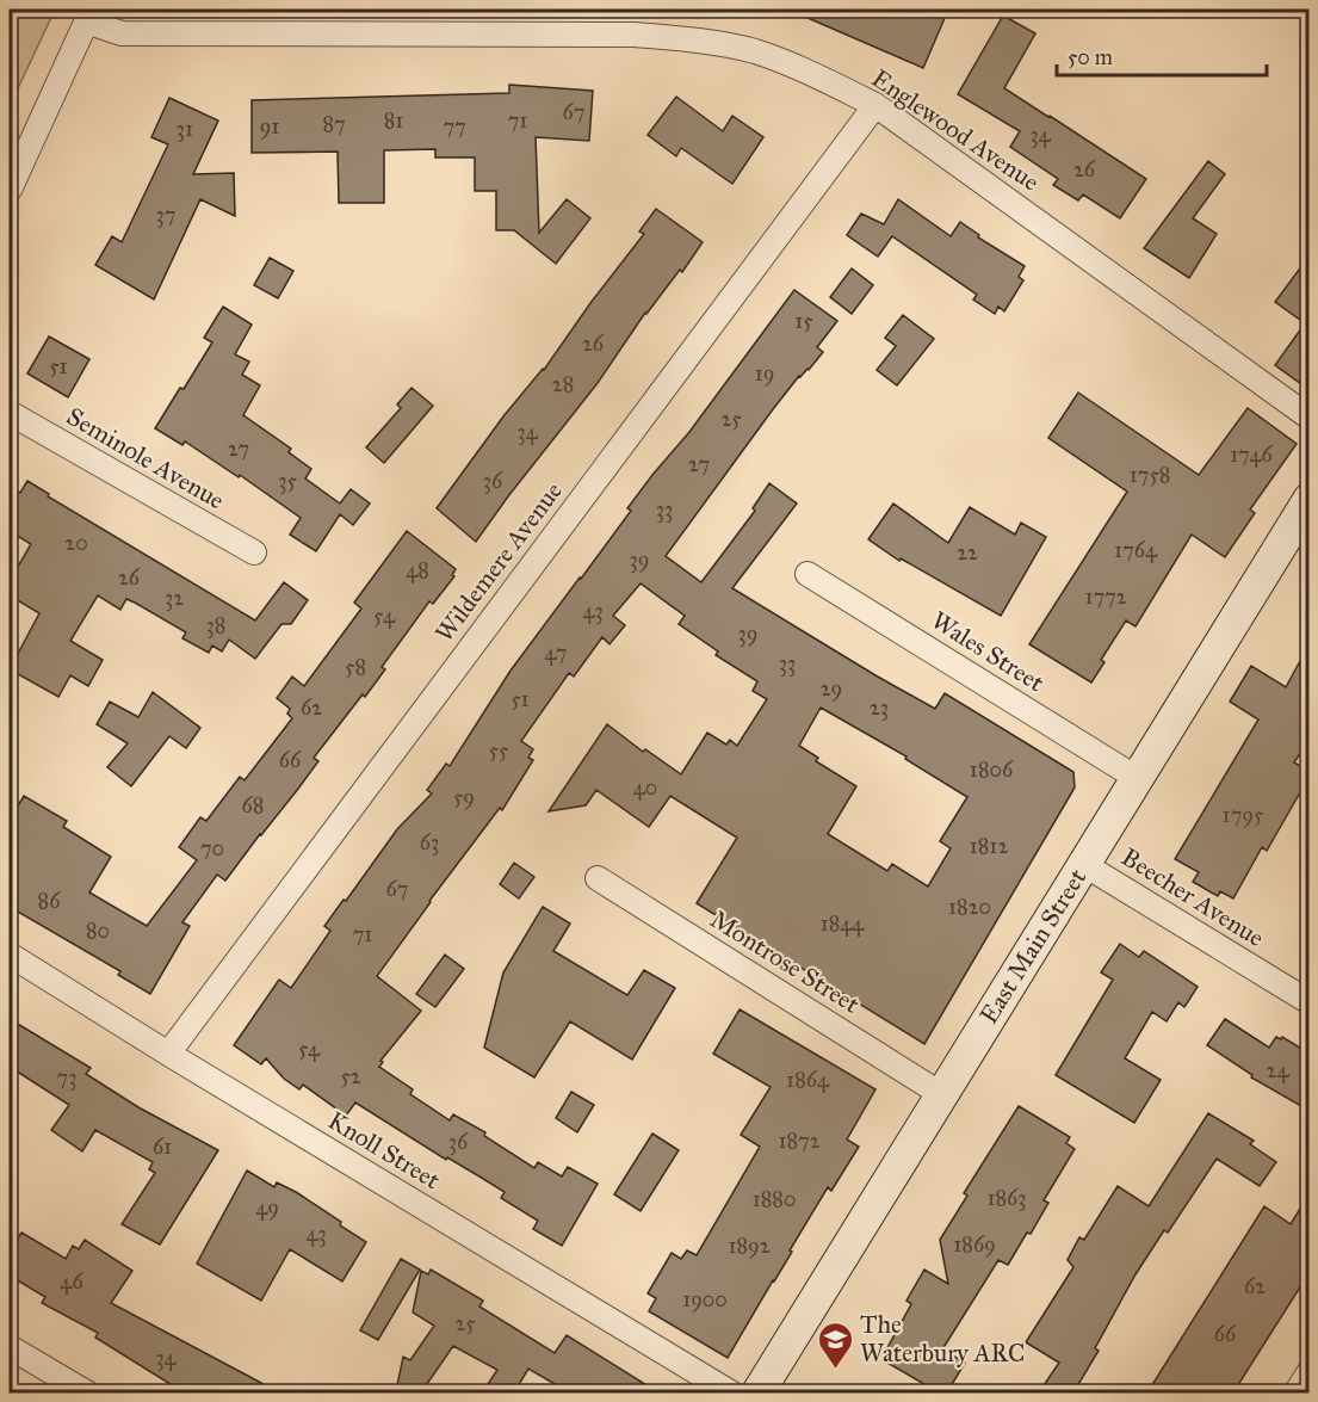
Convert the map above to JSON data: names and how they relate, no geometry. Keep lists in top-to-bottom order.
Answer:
{
  "streets": {
    "main road": ["East Main Street"],
    "street": [
      "Englewood Avenue",
      "Seminole Avenue",
      "Wildemere Avenue",
      "Wales Street",
      "Beecher Avenue",
      "Montrose Street",
      "Knoll Street"
    ]
  },
  "crossings": [
    ["Englewood Avenue", "Wildemere Avenue"],
    ["Wildemere Avenue", "Knoll Street"],
    ["Wales Street", "East Main Street"],
    ["Beecher Avenue", "East Main Street"],
    ["East Main Street", "Montrose Street"]
  ],
  "places": {
    "school or university": ["The Waterbury ARC"]
  },
  "house_numbers": [
    "67",
    "81",
    "71",
    "87",
    "91",
    "77",
    "31",
    "34",
    "26",
    "37",
    "15",
    "26",
    "51",
    "19",
    "28",
    "25",
    "34",
    "27",
    "1746",
    "27",
    "1758",
    "35",
    "36",
    "33",
    "20",
    "1764",
    "22",
    "39",
    "48",
    "26",
    "1772",
    "32",
    "43",
    "54",
    "38",
    "39",
    "47",
    "33",
    "58",
    "29",
    "51",
    "62",
    "23",
    "55",
    "66",
    "1806",
    "40",
    "59",
    "68",
    "1795",
    "63",
    "1812",
    "70",
    "67",
    "86",
    "1820",
    "1844",
    "80",
    "71",
    "54",
    "24",
    "52",
    "73",
    "1864",
    "1872",
    "36",
    "61",
    "1863",
    "1880",
    "49",
    "43",
    "1869",
    "1892",
    "46",
    "62",
    "1900",
    "25",
    "66",
    "34"
  ],
  "scale_bar": "50 m"
}
